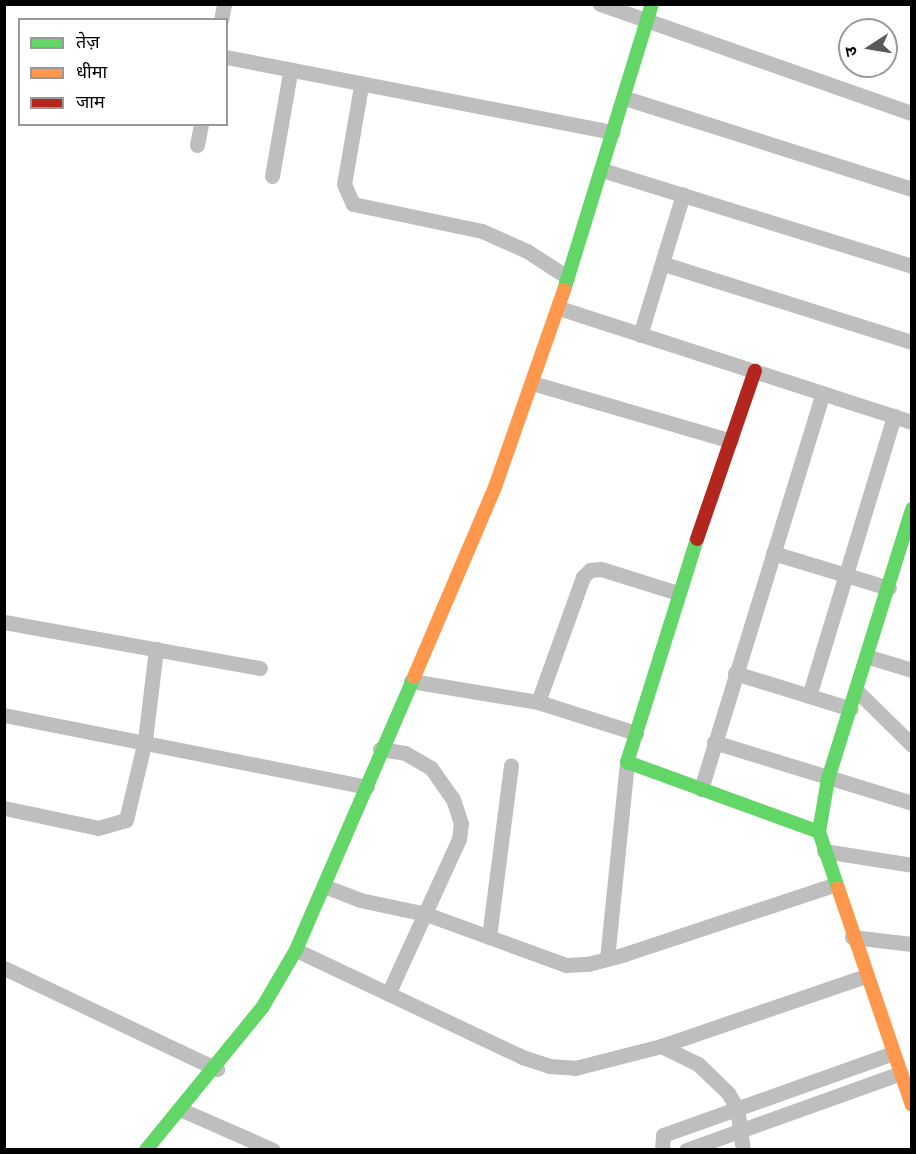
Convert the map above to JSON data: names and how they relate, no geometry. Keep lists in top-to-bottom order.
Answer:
{
  "legend": ["तेज़", "धीमा", "जाम"],
  "north": "left"
}
